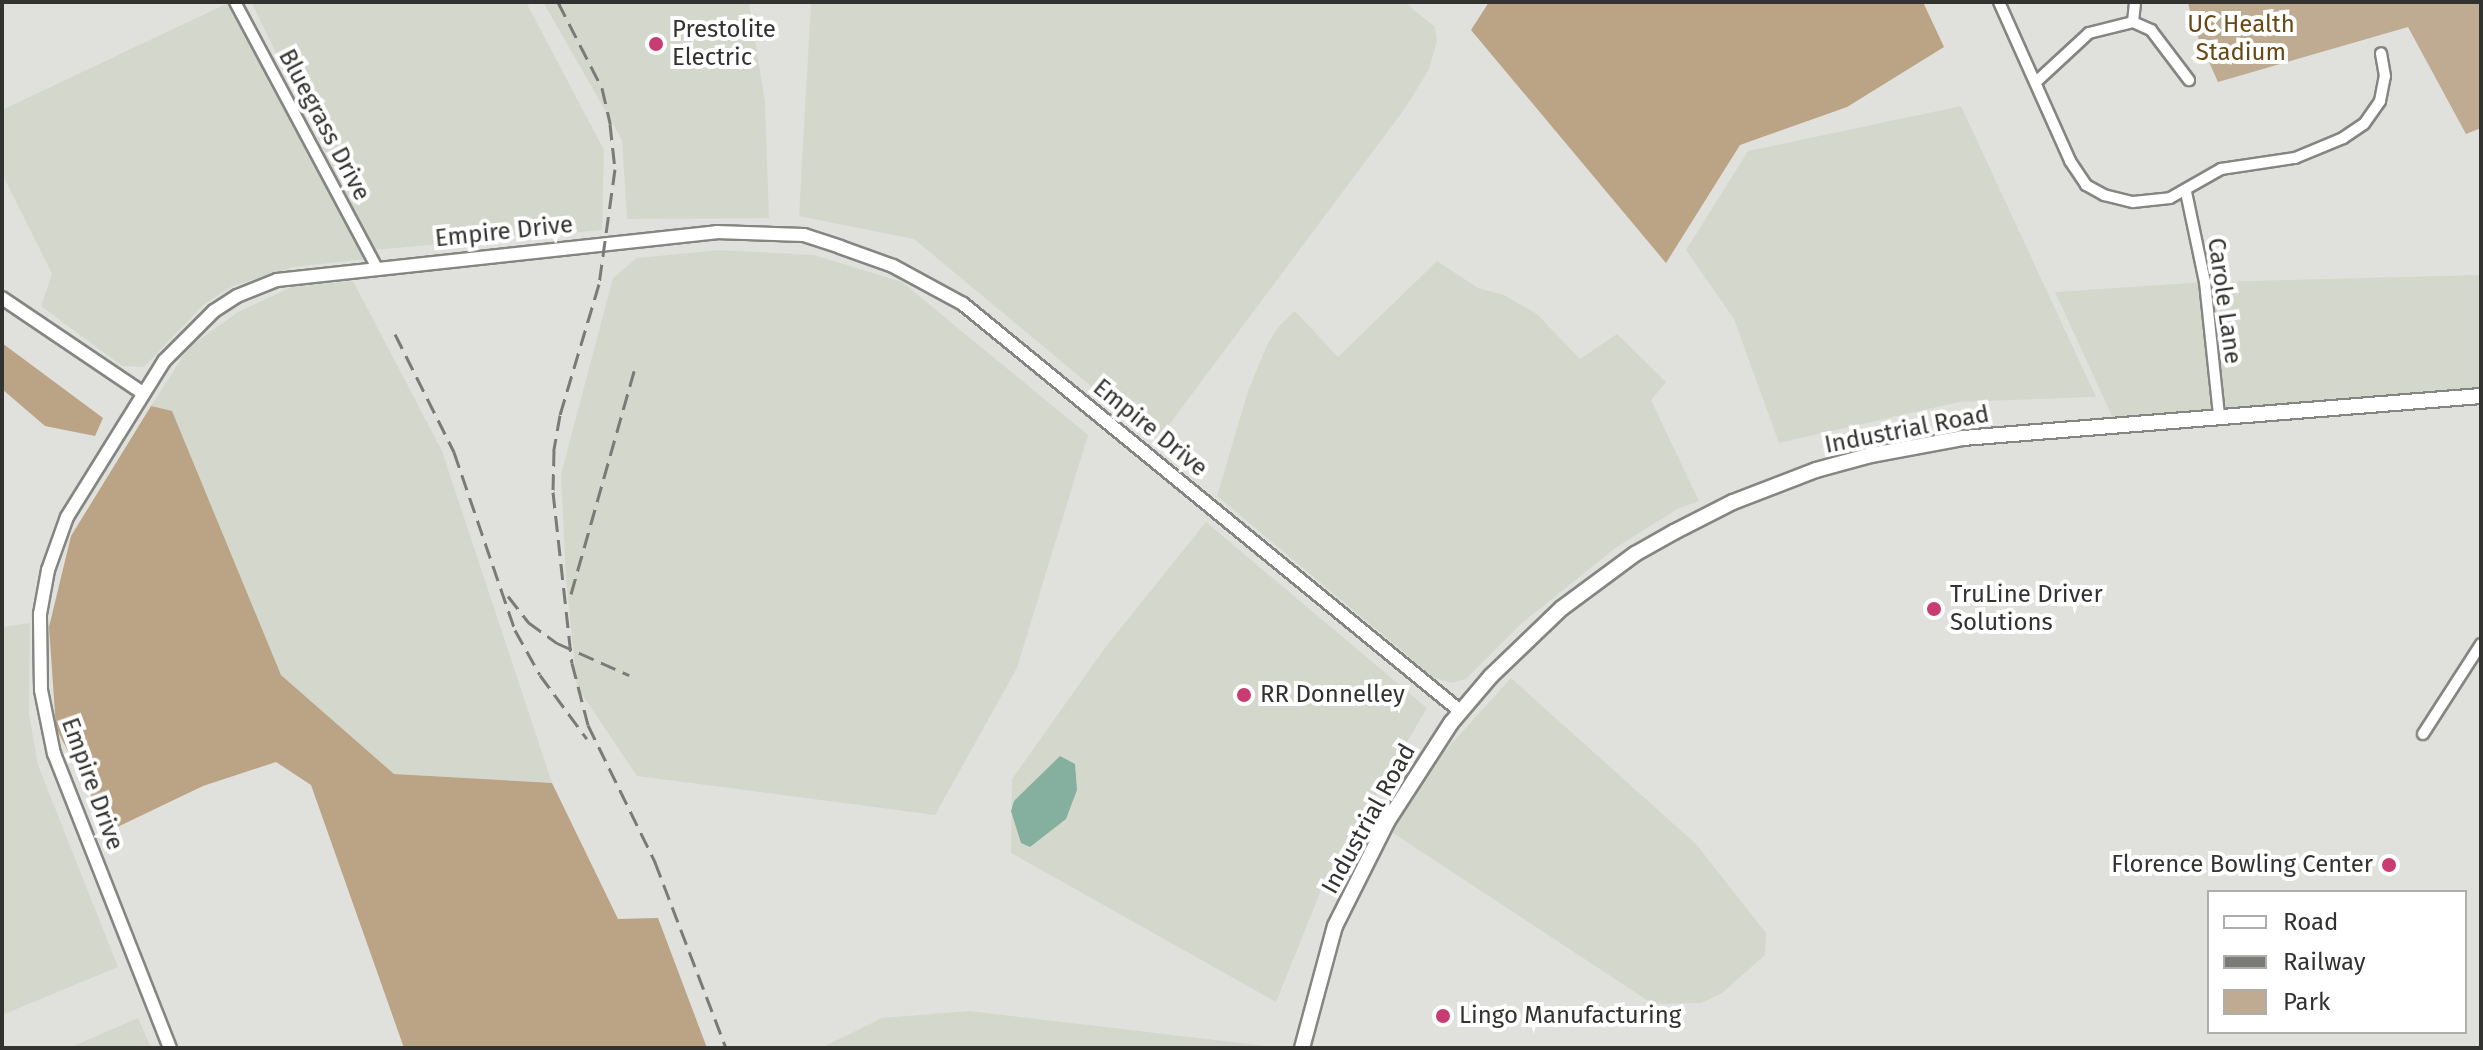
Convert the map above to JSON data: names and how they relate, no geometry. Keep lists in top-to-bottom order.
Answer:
{
  "streets": {
    "main road": ["Industrial Road"],
    "street": ["Bluegrass Drive", "Empire Drive", "Carole Lane"]
  },
  "crossings": [
    ["Bluegrass Drive", "Empire Drive"],
    ["Empire Drive", "Industrial Road"],
    ["Carole Lane", "Industrial Road"]
  ],
  "parks": ["UC Health Stadium"],
  "places": [
    "Prestolite Electric",
    "TruLine Driver Solutions",
    "RR Donnelley",
    "Florence Bowling Center",
    "Lingo Manufacturing"
  ],
  "legend": ["Road", "Railway", "Park"]
}
